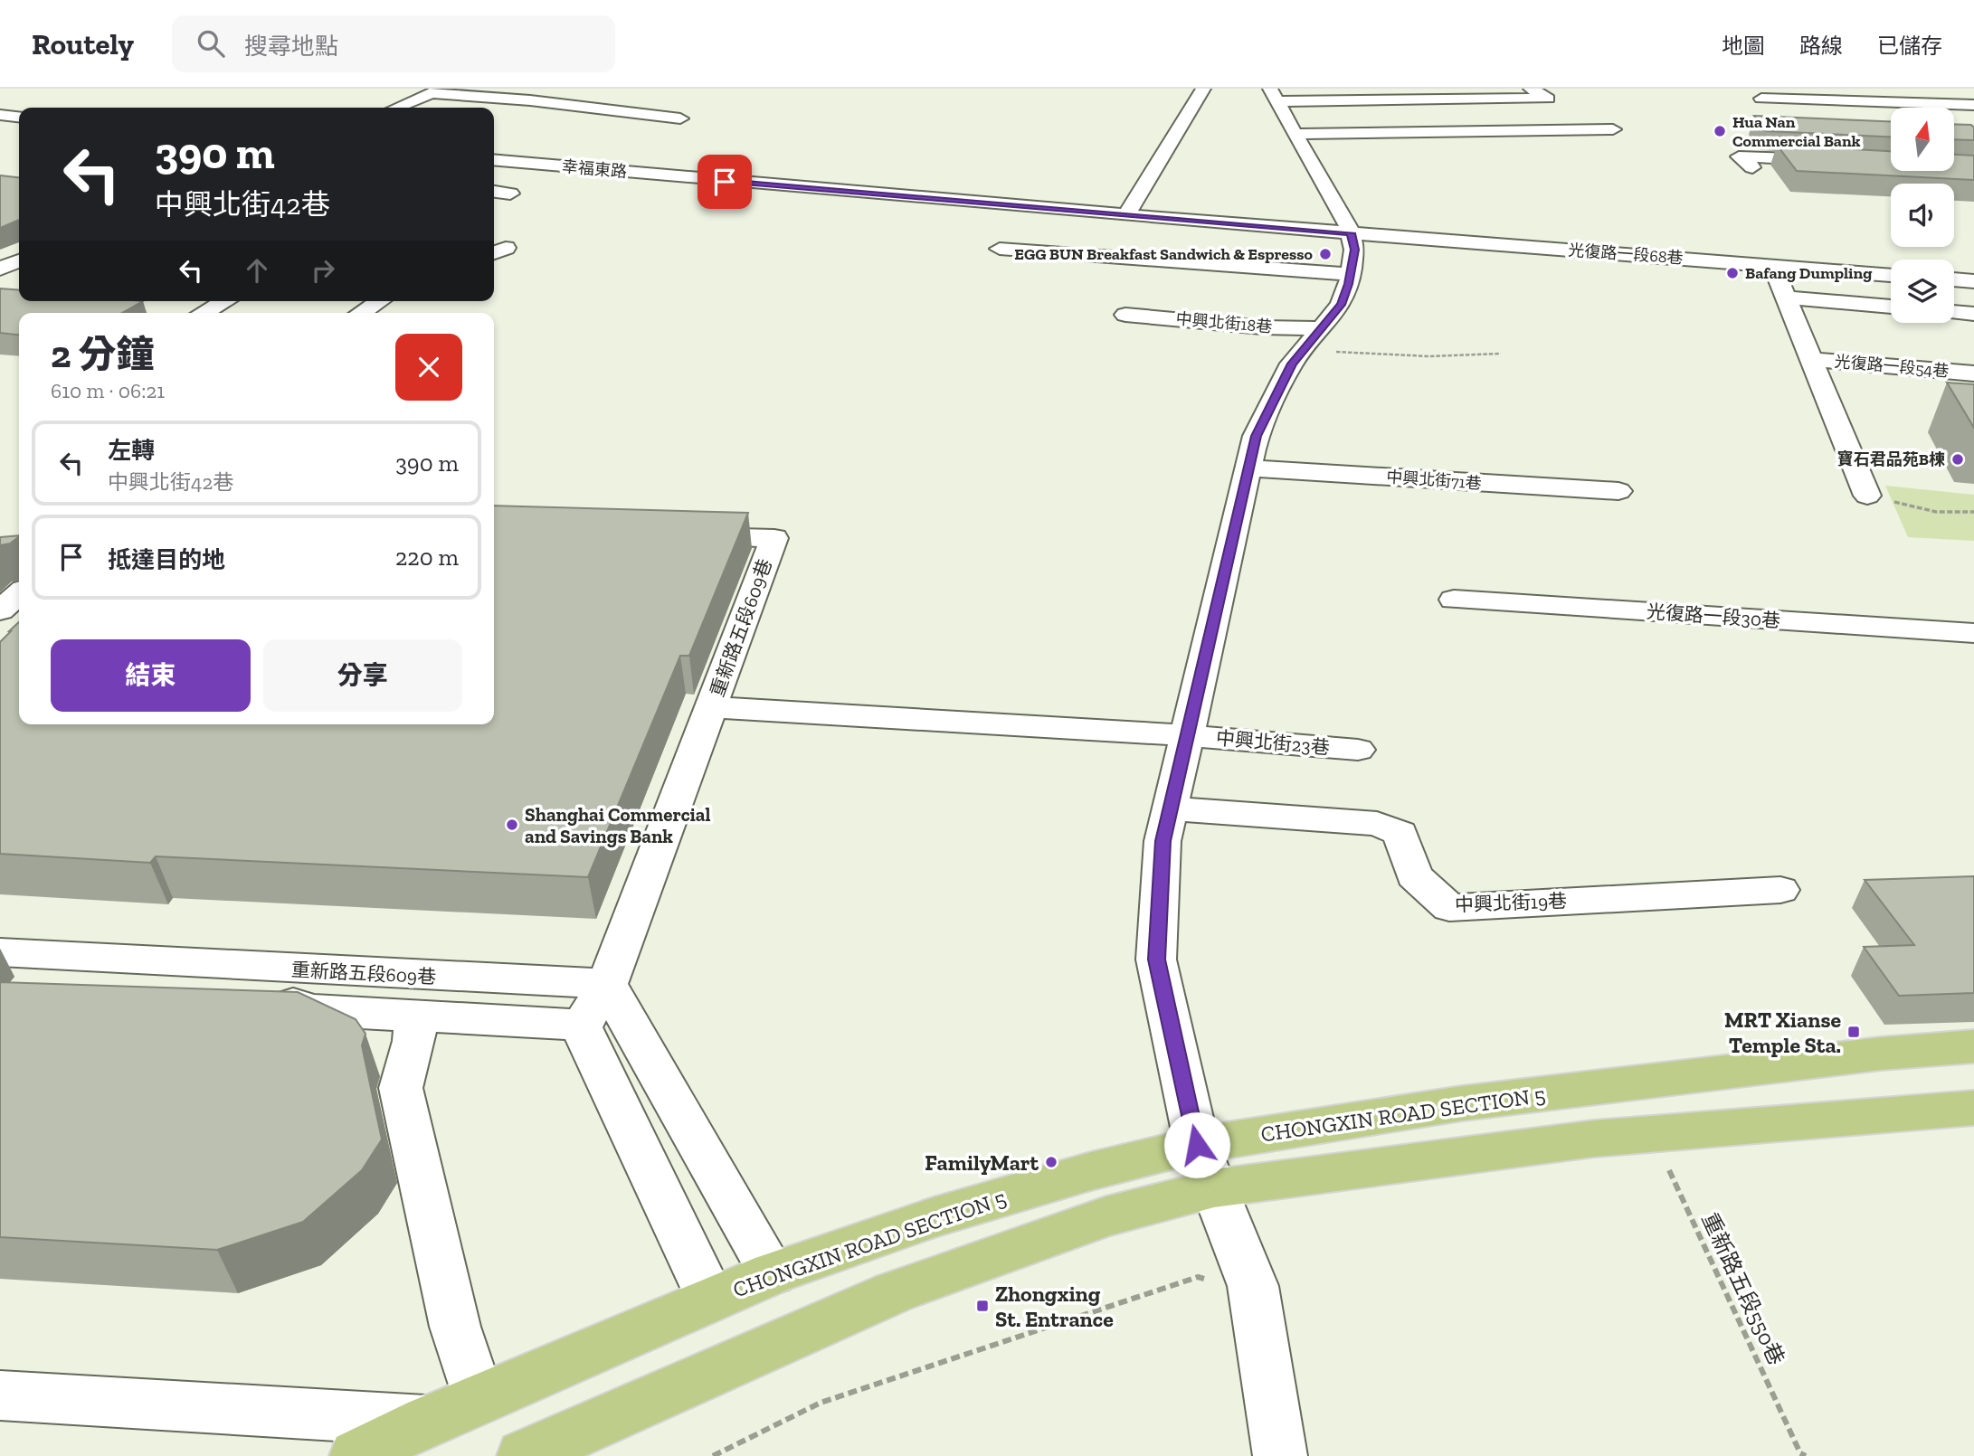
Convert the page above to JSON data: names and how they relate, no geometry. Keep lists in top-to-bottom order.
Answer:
{
  "streets": {
    "main road": ["CHONGXIN ROAD SECTION 5"],
    "street": [
      "幸福東路",
      "光復路一段68巷",
      "中興北街18巷",
      "光復路一段54巷",
      "中興北街71巷",
      "光復路一段30巷",
      "重新路五段609巷",
      "中興北街23巷",
      "中興北街19巷"
    ],
    "path": ["重新路五段550巷"]
  },
  "crossings": [
    ["幸福東路", "光復路一段68巷"],
    ["重新路五段609巷", "中興北街23巷"],
    ["重新路五段609巷", "CHONGXIN ROAD SECTION 5"],
    ["CHONGXIN ROAD SECTION 5", "重新路五段550巷"]
  ],
  "places": {
    "other": [
      "Hua Nan Commercial Bank",
      "EGG BUN Breakfast Sandwich & Espresso",
      "Bafang Dumpling",
      "寶石君品苑B棟",
      "Shanghai Commercial and Savings Bank",
      "FamilyMart"
    ],
    "transit": ["MRT Xianse Temple Sta.", "Zhongxing St. Entrance"]
  },
  "north": "top",
  "page": {
    "header": "Routely",
    "search": "搜尋地點",
    "nav": ["地圖", "路線", "已儲存"],
    "turn": ["390 m", "中興北街42巷"],
    "heading": ["2 分鐘", "610 m · 06:21"],
    "list": [
      {
        "name": "左轉",
        "note": "中興北街42巷",
        "value": "390 m"
      },
      {
        "name": "抵達目的地",
        "value": "220 m"
      }
    ],
    "buttons": ["結束", "分享"]
  }
}
